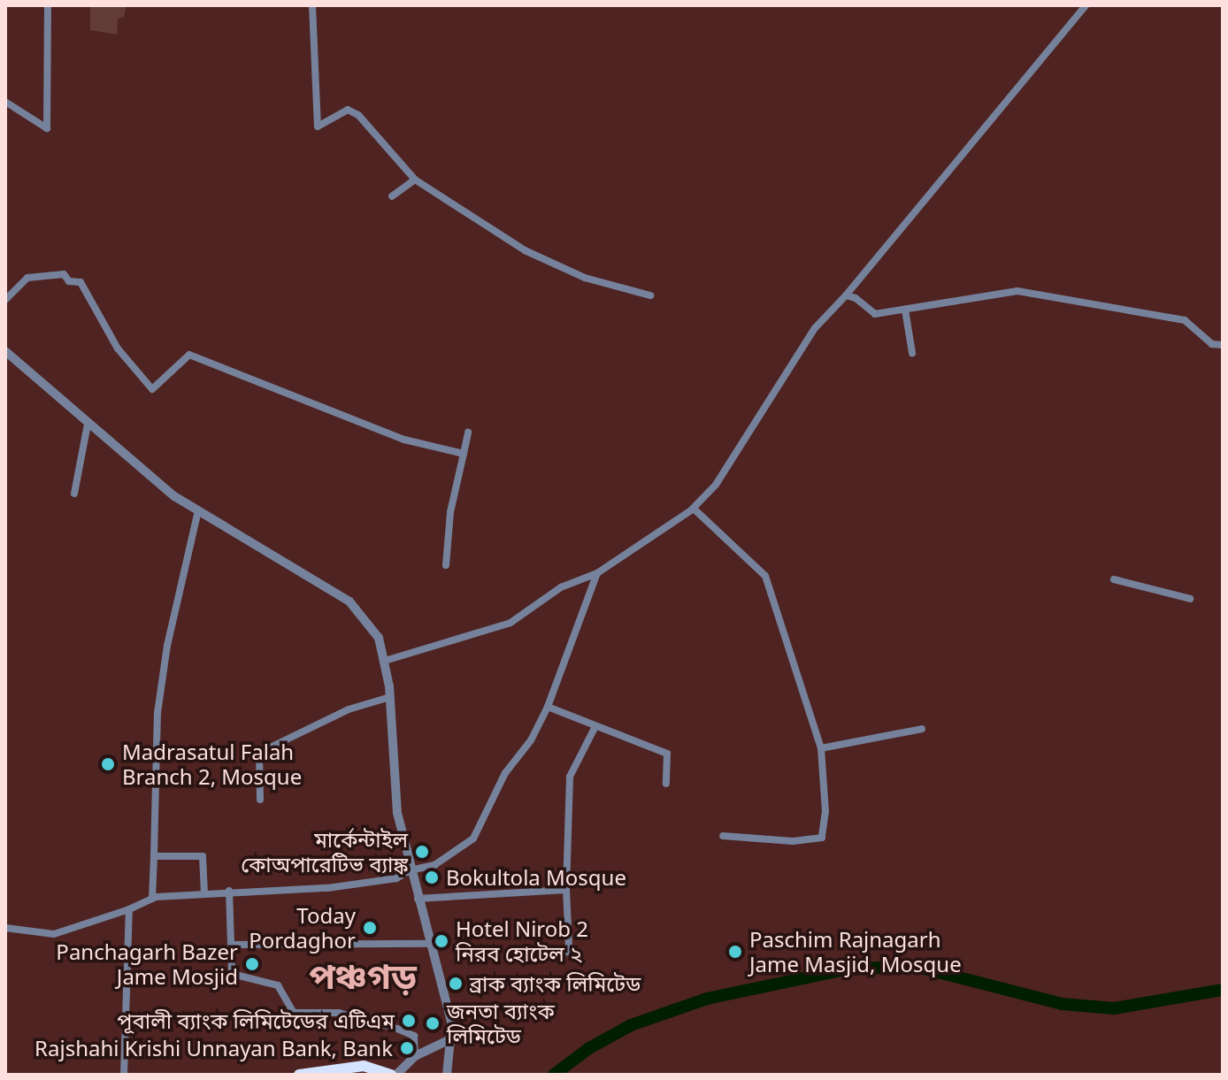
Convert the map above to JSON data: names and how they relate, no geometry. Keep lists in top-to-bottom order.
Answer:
{
  "districts": ["পঞ্চগড়"],
  "places": [
    "Madrasatul Falah Branch 2, Mosque",
    "মার্কেন্টাইল কোঅপারেটিভ ব্যাঙ্ক",
    "Bokultola Mosque",
    "Today Pordaghor",
    "Hotel Nirob 2 নিরব হোটেল ২",
    "Paschim Rajnagarh Jame Masjid, Mosque",
    "Panchagarh Bazer Jame Mosjid",
    "ব্রাক ব্যাংক লিমিটেড",
    "পূবালী ব্যাংক লিমিটেডের এটিএম",
    "জনতা ব্যাংক লিমিটেড",
    "Rajshahi Krishi Unnayan Bank, Bank"
  ]
}
